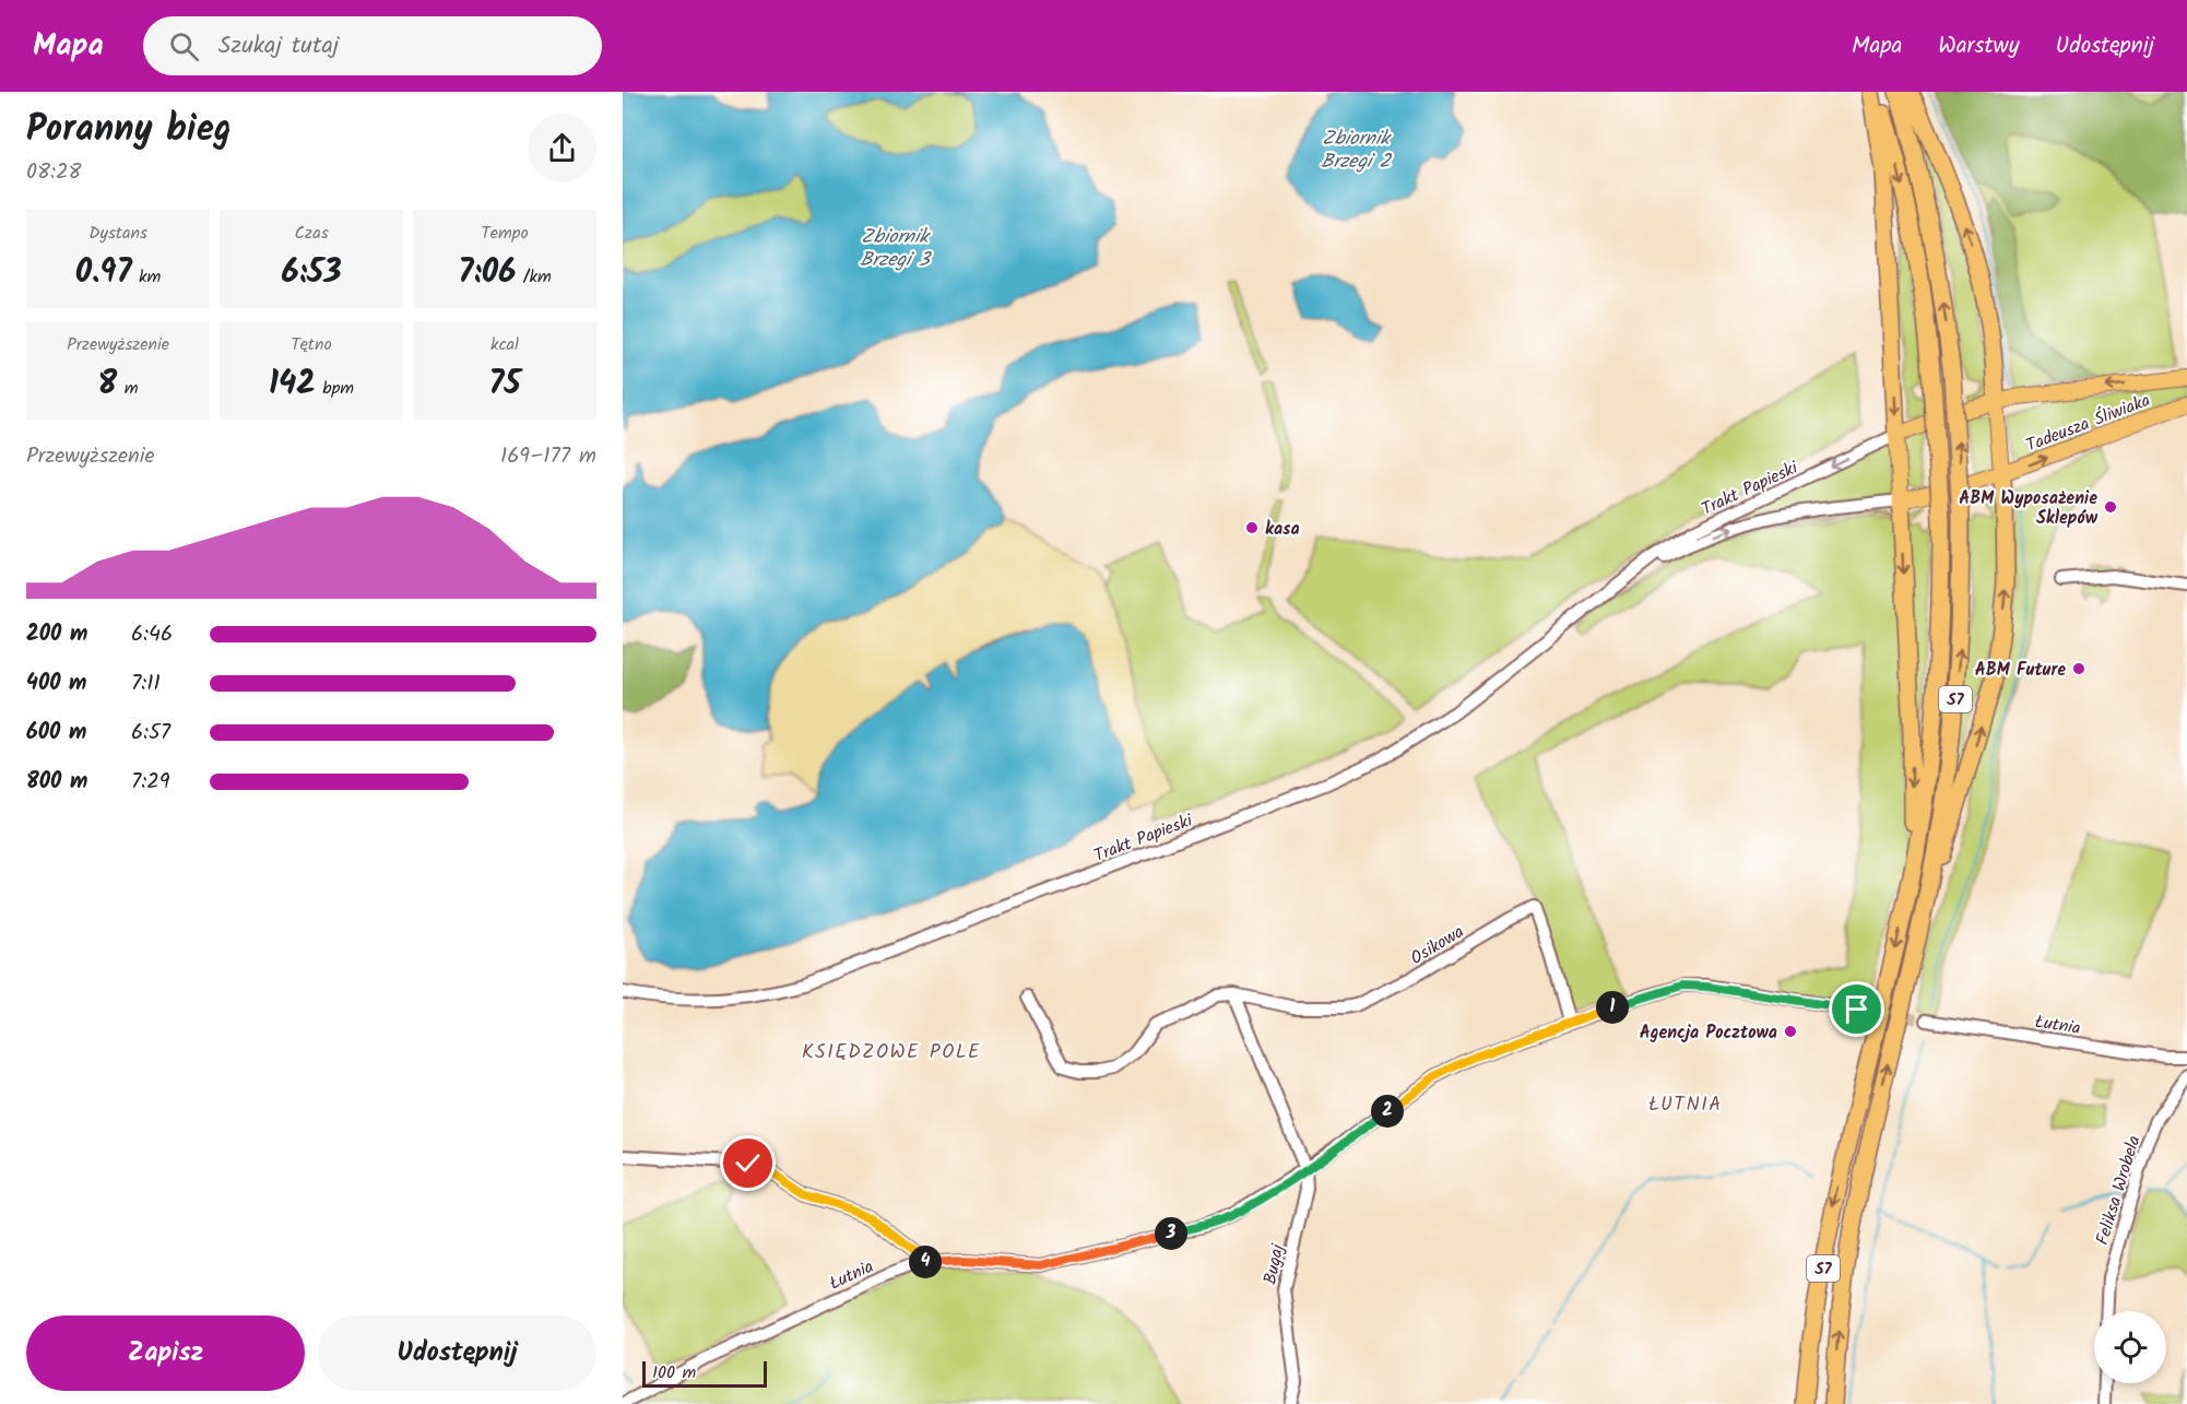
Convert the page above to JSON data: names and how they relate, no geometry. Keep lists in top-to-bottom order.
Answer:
{
  "streets": {
    "highway": ["S7"],
    "main road": ["Tadeusza Śliwiaka"],
    "street": [
      "Trakt Papieski",
      "Osikowa",
      "Łutnia",
      "Feliksa Wrobela",
      "Bugaj"
    ]
  },
  "crossings": [
    ["Tadeusza Śliwiaka", "Trakt Papieski"],
    ["Osikowa", "Łutnia"],
    ["Łutnia", "Bugaj"]
  ],
  "districts": ["KSIĘDZOWE POLE", "ŁUTNIA"],
  "water": ["Zbiornik Brzegi 2", "Zbiornik Brzegi 3"],
  "places": [
    "ABM Wyposażenie Sklepów",
    "kasa",
    "ABM Future",
    "Agencja Pocztowa"
  ],
  "scale_bar": "100 m",
  "page": {
    "header": "Mapa",
    "search": "Szukaj tutaj",
    "nav": ["Mapa", "Warstwy", "Udostępnij"],
    "heading": ["Poranny bieg", "08:28"],
    "stats": [
      ["Dystans", "0.97 km"],
      ["Czas", "6:53"],
      ["Tempo", "7:06 /km"],
      ["Przewyższenie", "8 m"],
      ["Tętno", "142 bpm"],
      ["kcal", "75"]
    ],
    "chart": ["Przewyższenie", "169–177 m"],
    "list": [
      {
        "name": "200 m",
        "note": "6:46"
      },
      {
        "name": "400 m",
        "note": "7:11"
      },
      {
        "name": "600 m",
        "note": "6:57"
      },
      {
        "name": "800 m",
        "note": "7:29"
      }
    ],
    "pins": [
      "1",
      "2",
      "3",
      "4"
    ],
    "buttons": ["Zapisz", "Udostępnij"],
    "scale": "100 m"
  }
}
